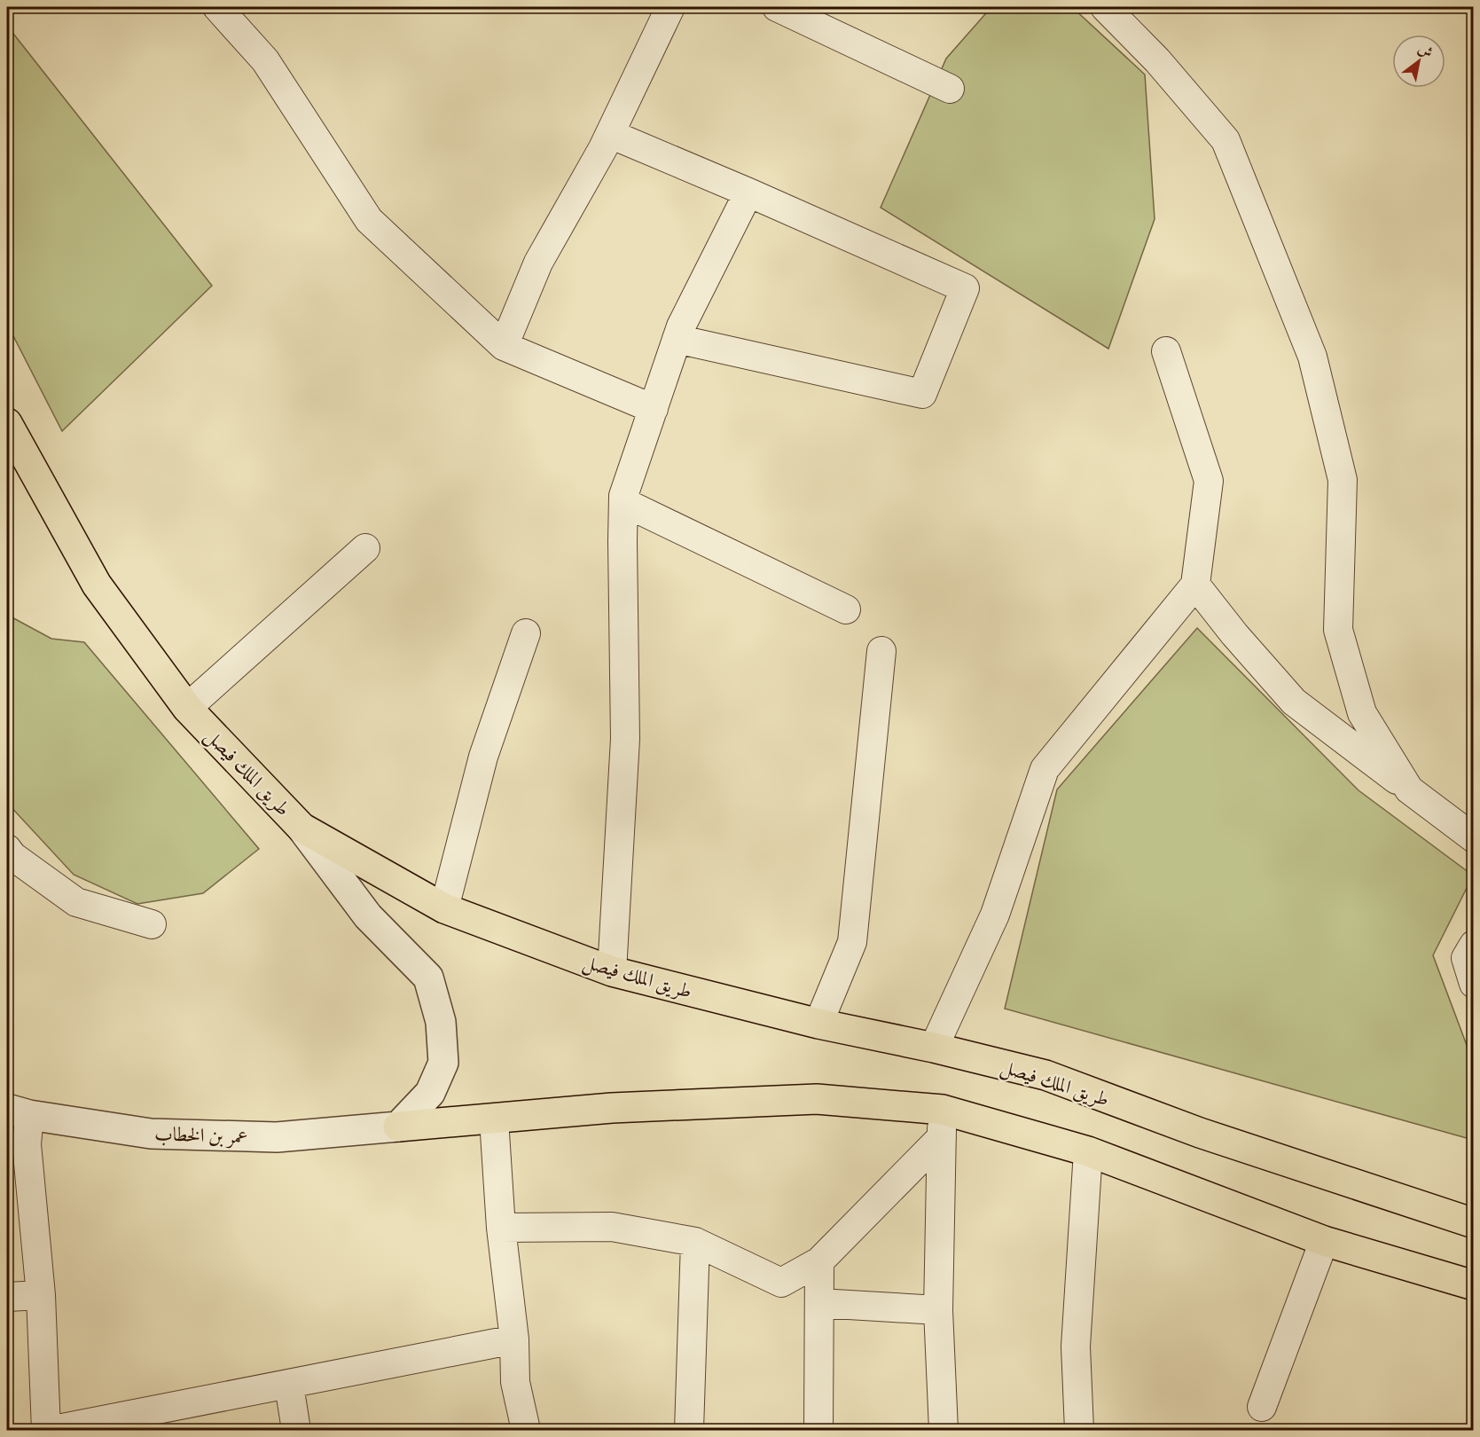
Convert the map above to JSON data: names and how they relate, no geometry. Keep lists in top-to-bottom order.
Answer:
{
  "streets": {
    "main road": ["طريق الملك فيصل"],
    "street": ["عمر بن الخطاب"]
  },
  "north": "top right"
}
